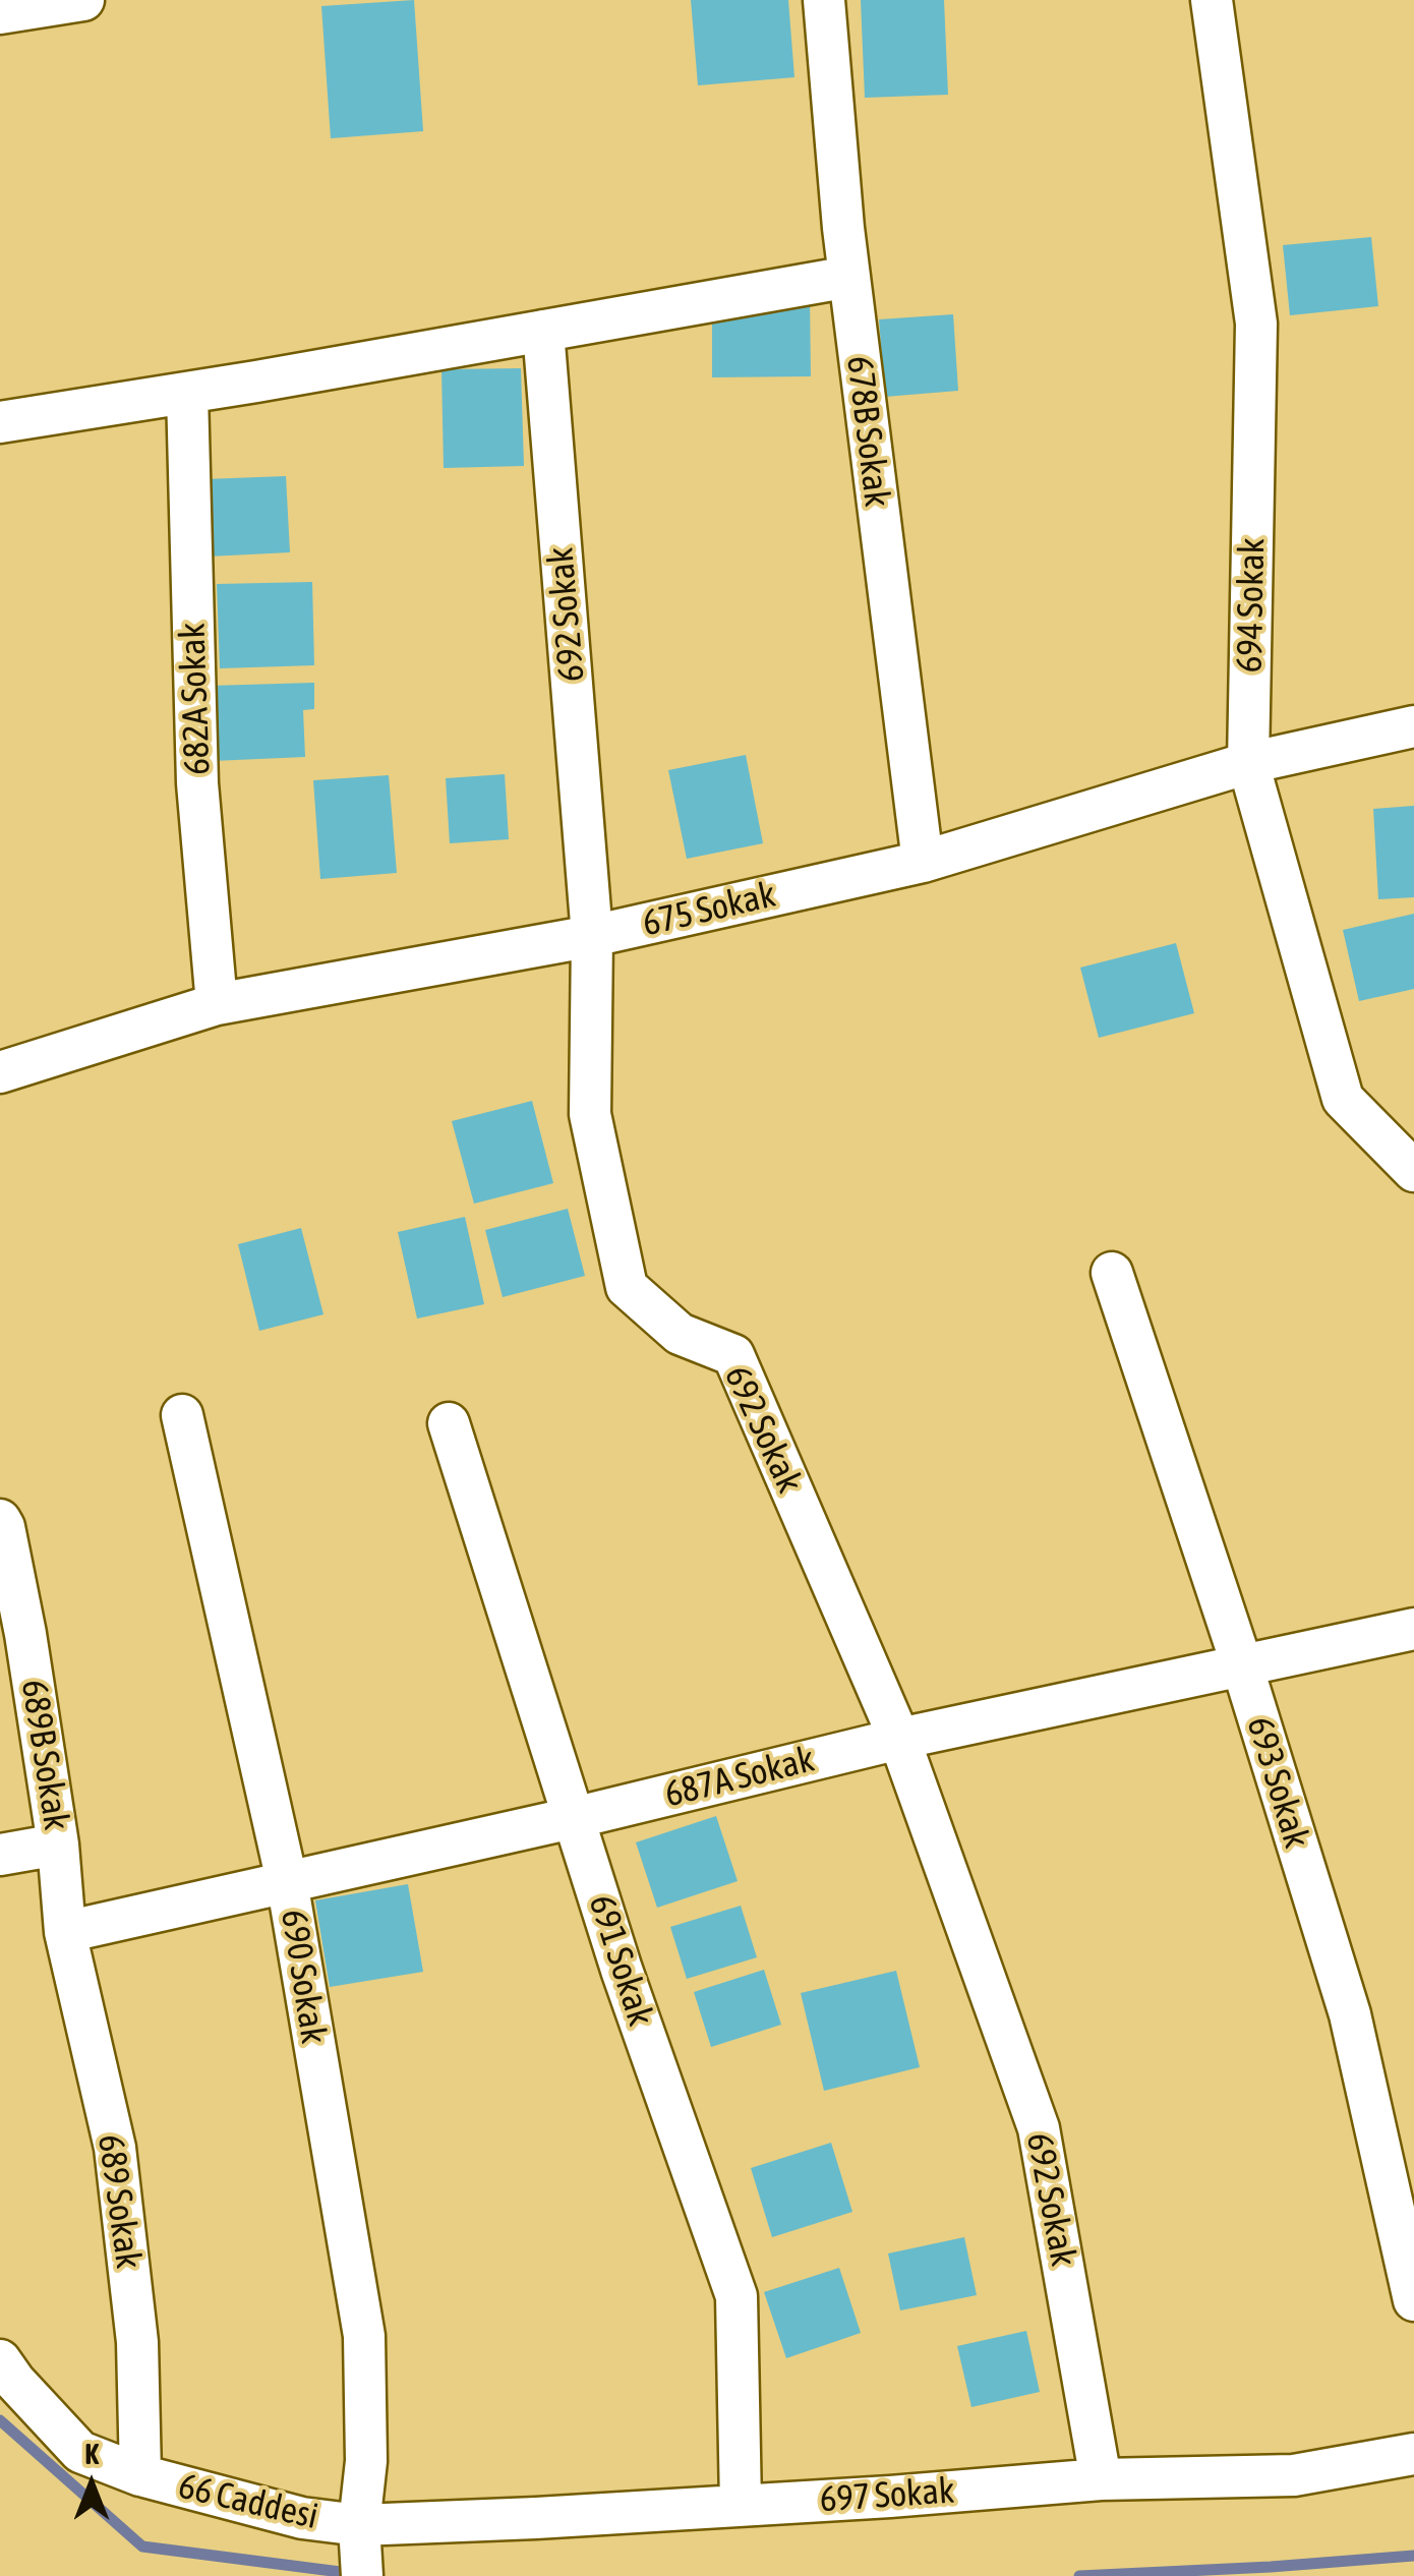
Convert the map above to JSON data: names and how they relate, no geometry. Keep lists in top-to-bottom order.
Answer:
{
  "streets": {
    "street": [
      "678B Sokak",
      "694 Sokak",
      "692 Sokak",
      "682A Sokak",
      "675 Sokak",
      "689B Sokak",
      "687A Sokak",
      "693 Sokak",
      "691 Sokak",
      "690 Sokak",
      "689 Sokak",
      "697 Sokak",
      "66 Caddesi"
    ]
  },
  "crossings": [
    ["678B Sokak", "675 Sokak"],
    ["694 Sokak", "675 Sokak"],
    ["692 Sokak", "675 Sokak"],
    ["692 Sokak", "687A Sokak"],
    ["692 Sokak", "697 Sokak"],
    ["682A Sokak", "675 Sokak"],
    ["689B Sokak", "687A Sokak"],
    ["689B Sokak", "689 Sokak"],
    ["687A Sokak", "693 Sokak"],
    ["687A Sokak", "691 Sokak"],
    ["687A Sokak", "690 Sokak"],
    ["687A Sokak", "689 Sokak"],
    ["691 Sokak", "697 Sokak"],
    ["690 Sokak", "697 Sokak"],
    ["690 Sokak", "66 Caddesi"],
    ["689 Sokak", "66 Caddesi"],
    ["697 Sokak", "66 Caddesi"]
  ],
  "north": "top"
}
